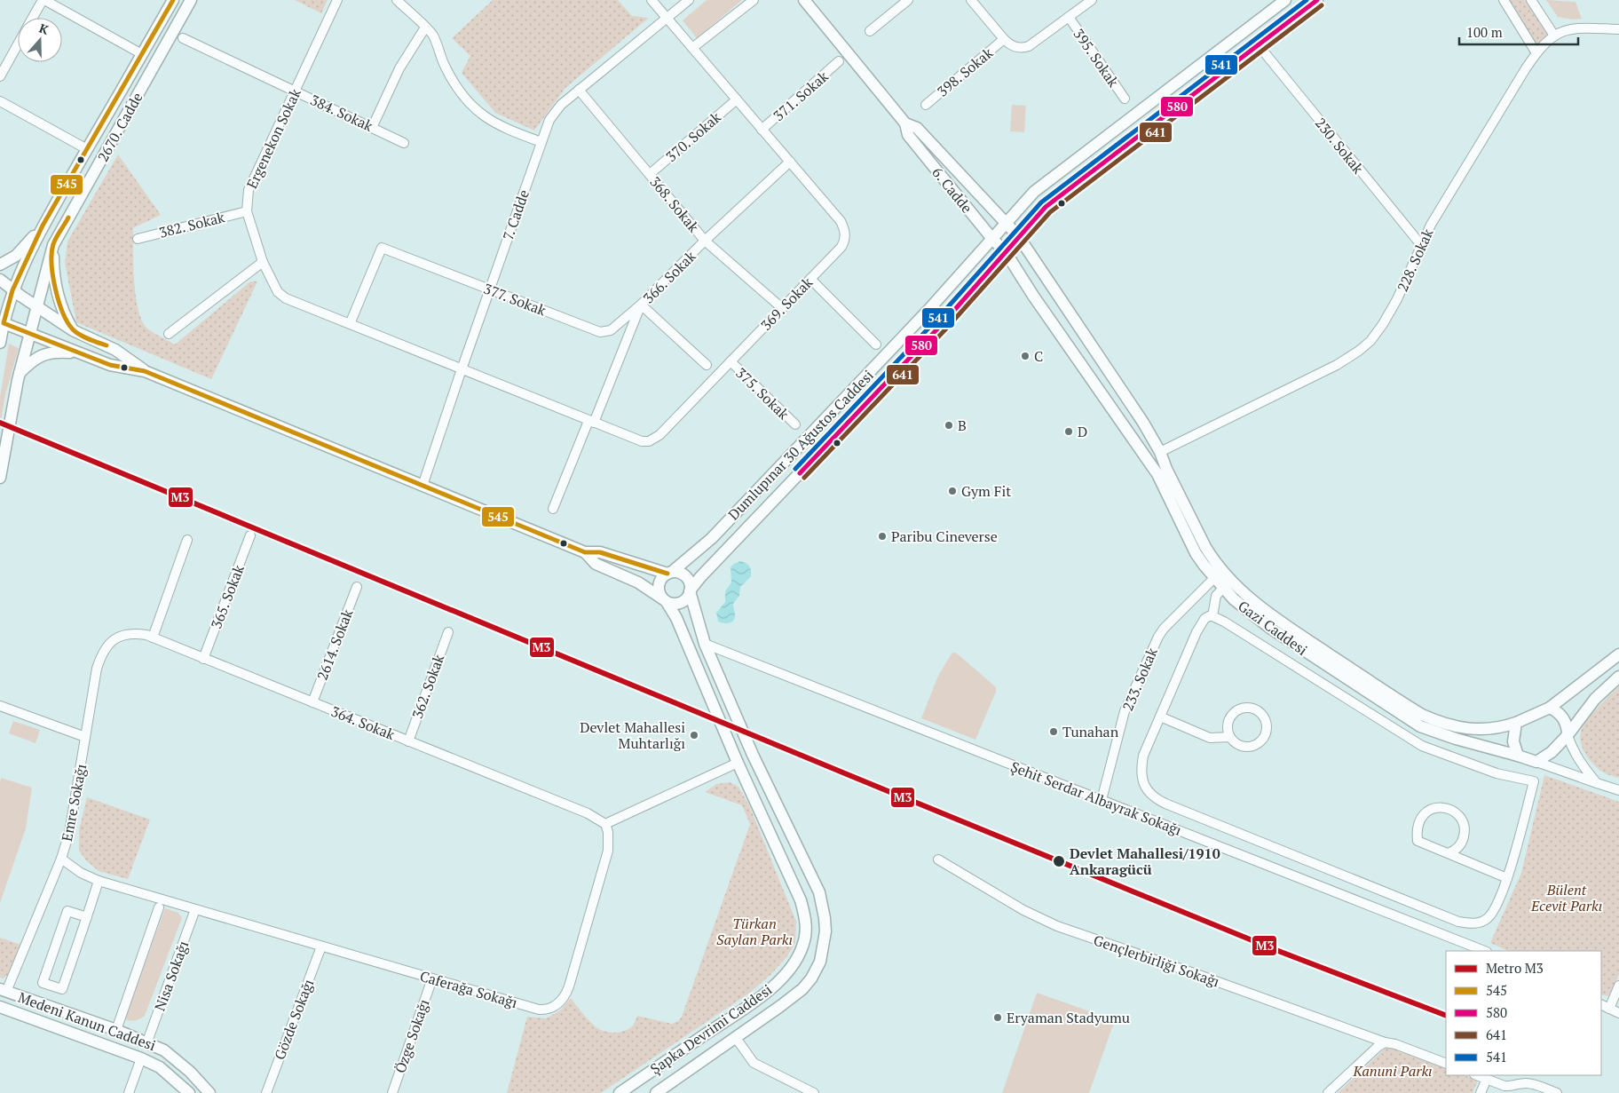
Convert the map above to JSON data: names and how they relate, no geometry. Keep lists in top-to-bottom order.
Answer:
{
  "streets": {
    "main road": [
      "2670. Cadde",
      "6. Cadde",
      "Dumlupınar 30 Ağustos Caddesi",
      "Gazi Caddesi",
      "Medeni Kanun Caddesi",
      "Şapka Devrimi Caddesi"
    ],
    "street": [
      "395. Sokak",
      "398. Sokak",
      "371. Sokak",
      "384. Sokak",
      "370. Sokak",
      "Ergenekon Sokak",
      "230. Sokak",
      "368. Sokak",
      "7. Cadde",
      "382. Sokak",
      "228. Sokak",
      "366. Sokak",
      "377. Sokak",
      "369. Sokak",
      "375. Sokak",
      "365. Sokak",
      "2614. Sokak",
      "233. Sokak",
      "362. Sokak",
      "364. Sokak",
      "Şehit Serdar Albayrak Sokağı",
      "Emre Sokağı",
      "Gençlerbirliği Sokağı",
      "Nisa Sokağı",
      "Caferağa Sokağı",
      "Gözde Sokağı",
      "Özge Sokağı"
    ]
  },
  "crossings": [
    ["371. Sokak", "369. Sokak"],
    ["384. Sokak", "Ergenekon Sokak"],
    ["370. Sokak", "368. Sokak"],
    ["370. Sokak", "369. Sokak"],
    ["Ergenekon Sokak", "7. Cadde"],
    ["Ergenekon Sokak", "382. Sokak"],
    ["Ergenekon Sokak", "377. Sokak"],
    ["Ergenekon Sokak", "369. Sokak"],
    ["230. Sokak", "228. Sokak"],
    ["230. Sokak", "Dumlupınar 30 Ağustos Caddesi"],
    ["6. Cadde", "Dumlupınar 30 Ağustos Caddesi"],
    ["6. Cadde", "Gazi Caddesi"],
    ["368. Sokak", "7. Cadde"],
    ["368. Sokak", "366. Sokak"],
    ["368. Sokak", "369. Sokak"],
    ["7. Cadde", "377. Sokak"],
    ["7. Cadde", "369. Sokak"],
    ["228. Sokak", "Gazi Caddesi"],
    ["366. Sokak", "377. Sokak"],
    ["366. Sokak", "369. Sokak"],
    ["369. Sokak", "375. Sokak"],
    ["Dumlupınar 30 Ağustos Caddesi", "Gazi Caddesi"],
    ["Dumlupınar 30 Ağustos Caddesi", "Şapka Devrimi Caddesi"],
    ["365. Sokak", "364. Sokak"],
    ["Gazi Caddesi", "233. Sokak"],
    ["2614. Sokak", "364. Sokak"],
    ["233. Sokak", "Şehit Serdar Albayrak Sokağı"],
    ["362. Sokak", "364. Sokak"],
    ["364. Sokak", "Emre Sokağı"],
    ["364. Sokak", "Caferağa Sokağı"],
    ["Şehit Serdar Albayrak Sokağı", "Şapka Devrimi Caddesi"],
    ["Emre Sokağı", "Caferağa Sokağı"],
    ["Emre Sokağı", "Medeni Kanun Caddesi"],
    ["Nisa Sokağı", "Caferağa Sokağı"],
    ["Nisa Sokağı", "Medeni Kanun Caddesi"],
    ["Caferağa Sokağı", "Gözde Sokağı"],
    ["Caferağa Sokağı", "Özge Sokağı"]
  ],
  "parks": ["Bülent Ecevit Parkı", "Türkan Saylan Parkı", "Kanuni Parkı"],
  "places": [
    "C",
    "B",
    "D",
    "Gym Fit",
    "Paribu Cineverse",
    "Tunahan",
    "Devlet Mahallesi Muhtarlığı",
    "Devlet Mahallesi/1910 Ankaragücü",
    "Eryaman Stadyumu"
  ],
  "lines": [
    "transit line 545",
    "transit line 580",
    "transit line 541",
    "transit line 641",
    "metro line M3"
  ],
  "legend": [
    "Metro M3",
    "545",
    "580",
    "641",
    "541"
  ],
  "scale_bar": "100 m",
  "north": "top"
}
